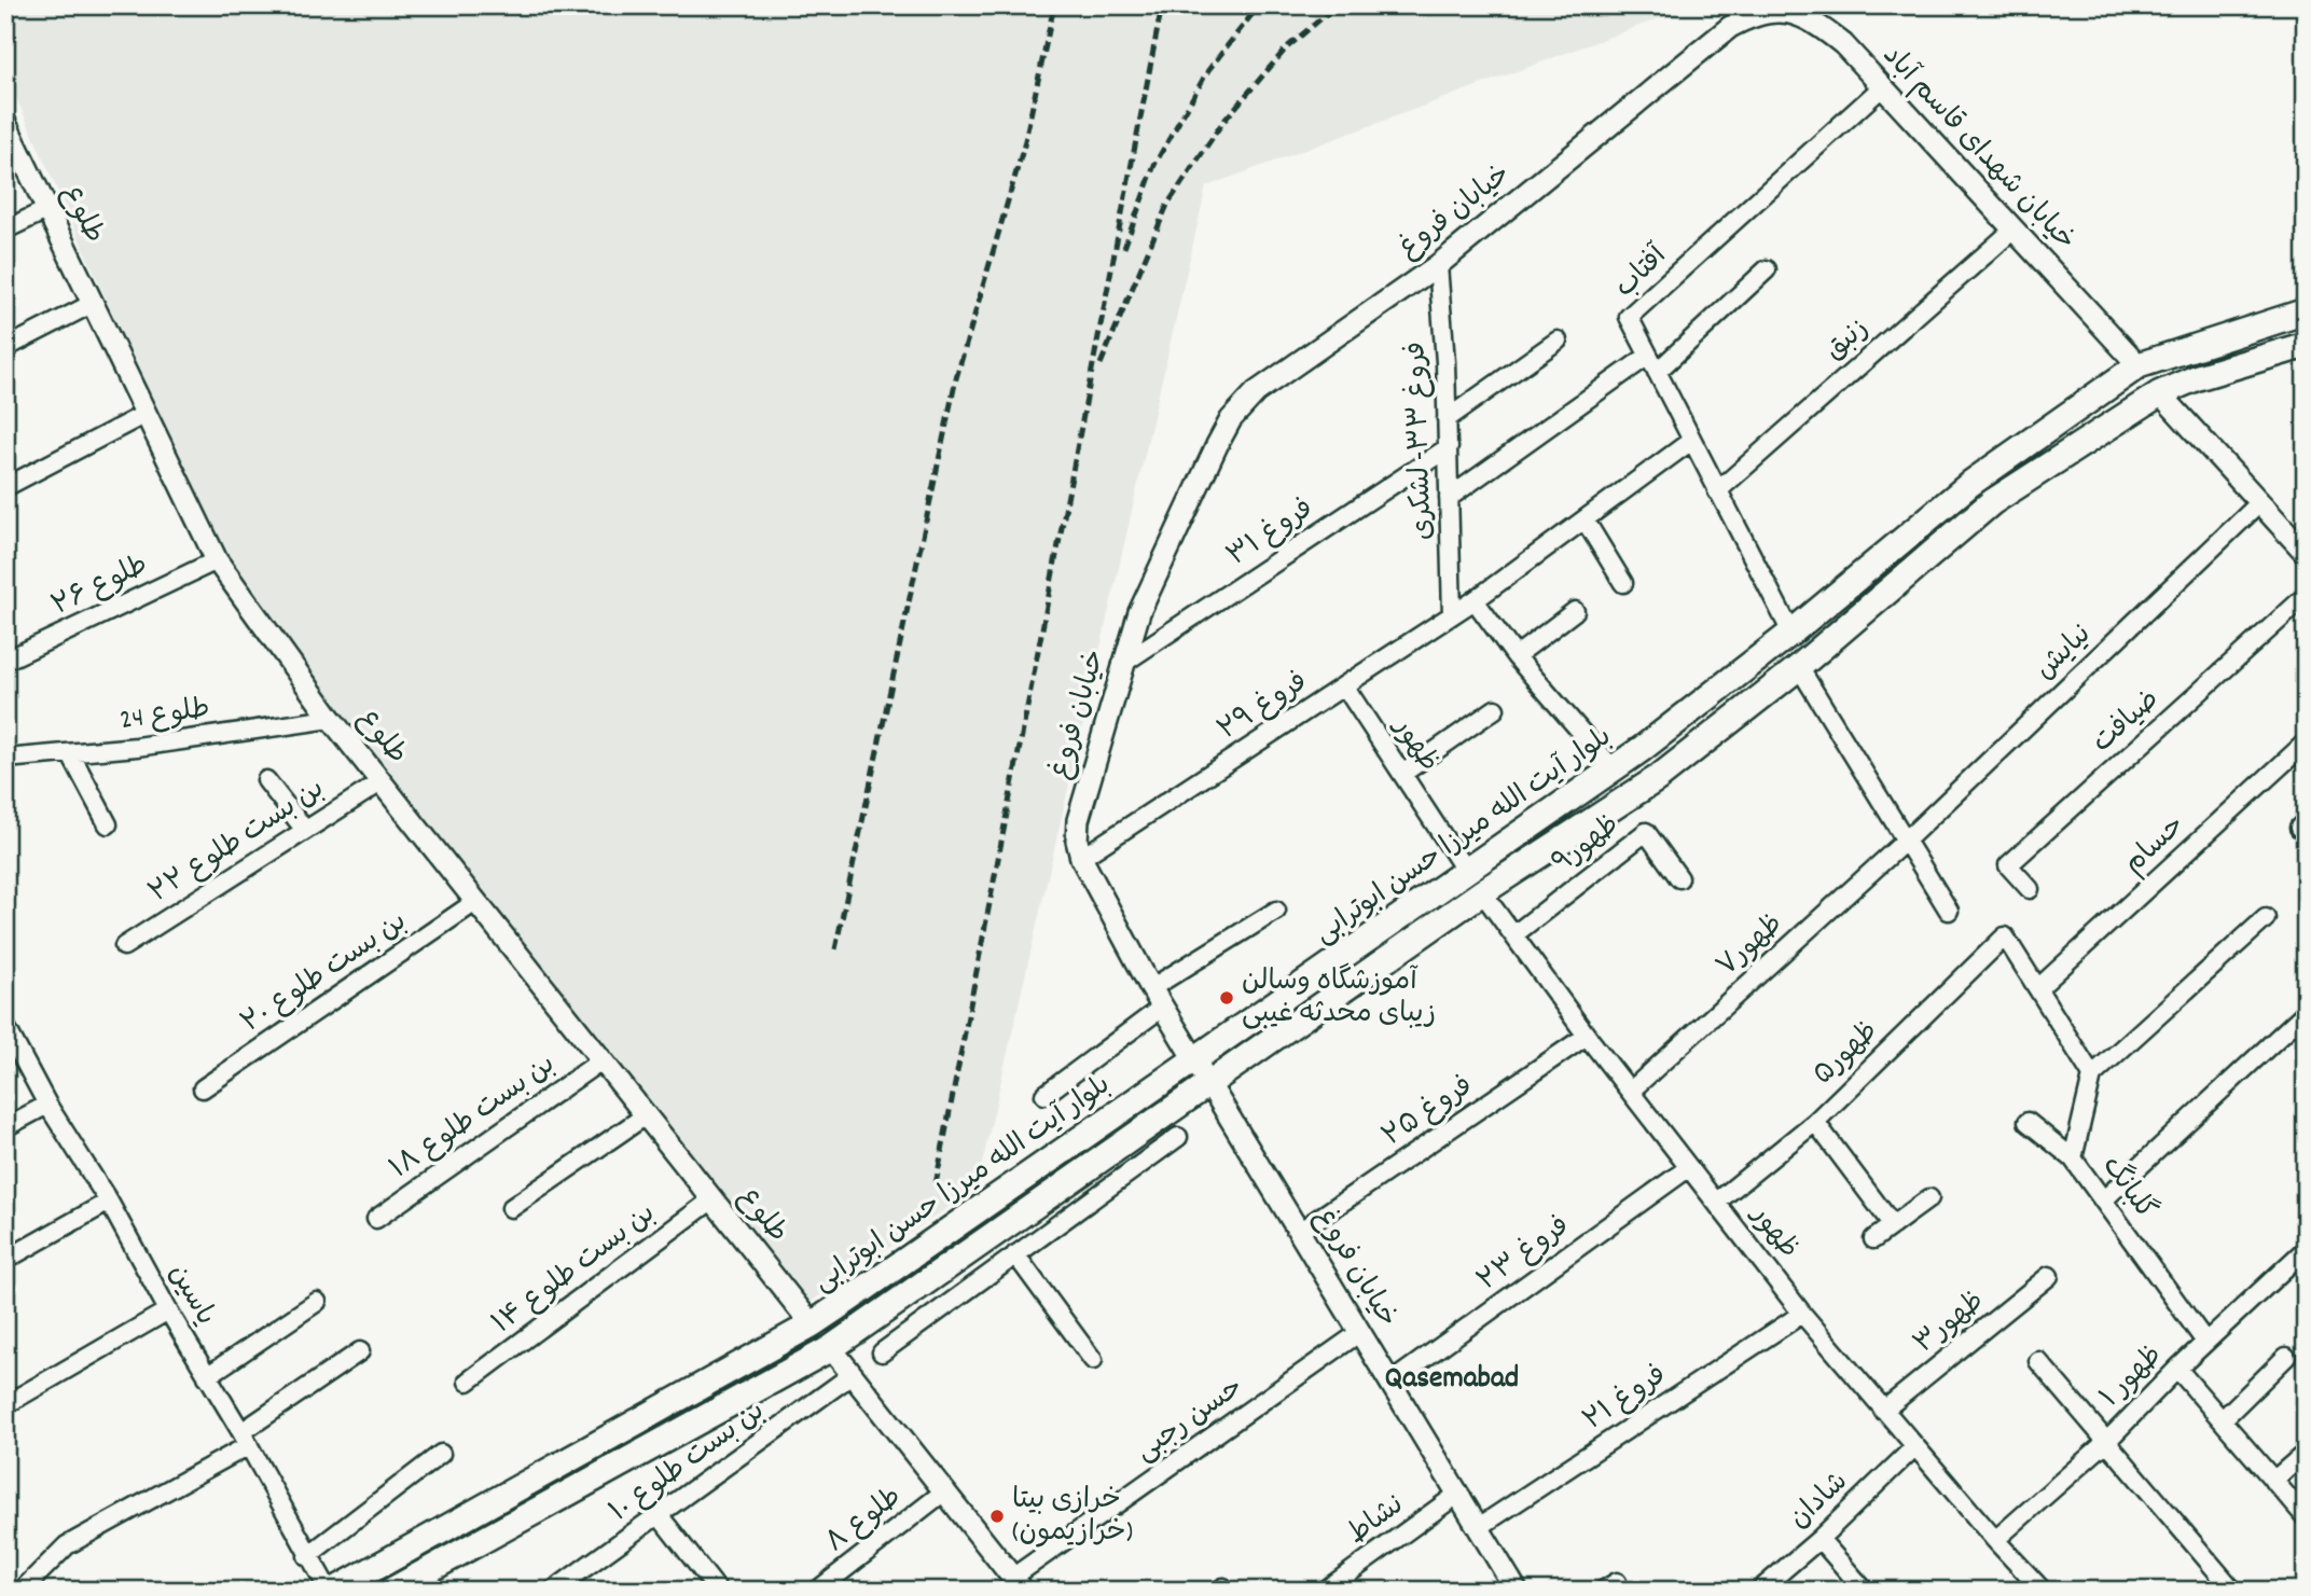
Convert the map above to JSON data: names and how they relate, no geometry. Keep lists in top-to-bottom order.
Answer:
{
  "streets": {
    "main road": ["بلوار آیت الله میرزا حسن ابوترابی"],
    "street": [
      "خیابان شهدای قاسم آباد",
      "خیابان فروغ",
      "طلوع",
      "آفتاب",
      "زنبق",
      "فروغ ۳۳- لشکری",
      "فروغ ۳۱",
      "طلوع ۲۶",
      "نيايش",
      "فروغ ۲۹",
      "طلوع 24",
      "ضیافت",
      "ظهور",
      "بن بست طلوع ۲۲",
      "ظهور۹",
      "حسام",
      "ظهور۷",
      "بن بست طلوع ۲۰",
      "ظهور۵",
      "فروغ ۲۵",
      "بن بست طلوع ۱۸",
      "گلبانگ",
      "فروغ ۲۳",
      "بن بست طلوع ۱۴",
      "یاسین",
      "ظهور۳",
      "ظهور ۱",
      "فروغ ۲۱",
      "حسن رجبی",
      "بن بست طلوع ۱۰",
      "شادان",
      "طلوع ۸",
      "نشاط"
    ]
  },
  "crossings": [
    ["خیابان شهدای قاسم آباد", "خیابان فروغ"],
    ["خیابان شهدای قاسم آباد", "آفتاب"],
    ["خیابان شهدای قاسم آباد", "زنبق"],
    ["خیابان شهدای قاسم آباد", "بلوار آیت الله میرزا حسن ابوترابی"],
    ["خیابان فروغ", "فروغ ۳۳- لشکری"],
    ["خیابان فروغ", "فروغ ۳۱"],
    ["خیابان فروغ", "فروغ ۲۹"],
    ["خیابان فروغ", "بلوار آیت الله میرزا حسن ابوترابی"],
    ["خیابان فروغ", "فروغ ۲۵"],
    ["خیابان فروغ", "فروغ ۲۳"],
    ["خیابان فروغ", "فروغ ۲۱"],
    ["خیابان فروغ", "حسن رجبی"],
    ["خیابان فروغ", "نشاط"],
    ["طلوع", "طلوع ۲۶"],
    ["طلوع", "طلوع 24"],
    ["طلوع", "بلوار آیت الله میرزا حسن ابوترابی"],
    ["طلوع", "بن بست طلوع ۲۲"],
    ["طلوع", "بن بست طلوع ۲۰"],
    ["طلوع", "بن بست طلوع ۱۸"],
    ["طلوع", "بن بست طلوع ۱۴"],
    ["آفتاب", "زنبق"],
    ["آفتاب", "فروغ ۲۹"],
    ["آفتاب", "بلوار آیت الله میرزا حسن ابوترابی"],
    ["فروغ ۳۳- لشکری", "فروغ ۳۱"],
    ["فروغ ۳۳- لشکری", "فروغ ۲۹"],
    ["نيايش", "ظهور۷"],
    ["فروغ ۲۹", "ظهور"],
    ["ظهور", "بلوار آیت الله میرزا حسن ابوترابی"],
    ["ظهور", "ظهور۹"],
    ["ظهور", "ظهور۷"],
    ["ظهور", "ظهور۵"],
    ["ظهور", "فروغ ۲۵"],
    ["ظهور", "فروغ ۲۳"],
    ["ظهور", "ظهور۳"],
    ["ظهور", "ظهور ۱"],
    ["ظهور", "فروغ ۲۱"],
    ["ظهور", "شادان"],
    ["بلوار آیت الله میرزا حسن ابوترابی", "یاسین"],
    ["حسام", "ظهور۵"],
    ["گلبانگ", "ظهور ۱"]
  ],
  "districts": ["Qasemabad"],
  "places": ["آموزشگاه وسالن زیبای محدثه غیبی", "خرازی بیتا (خرازیمون)"]
}
